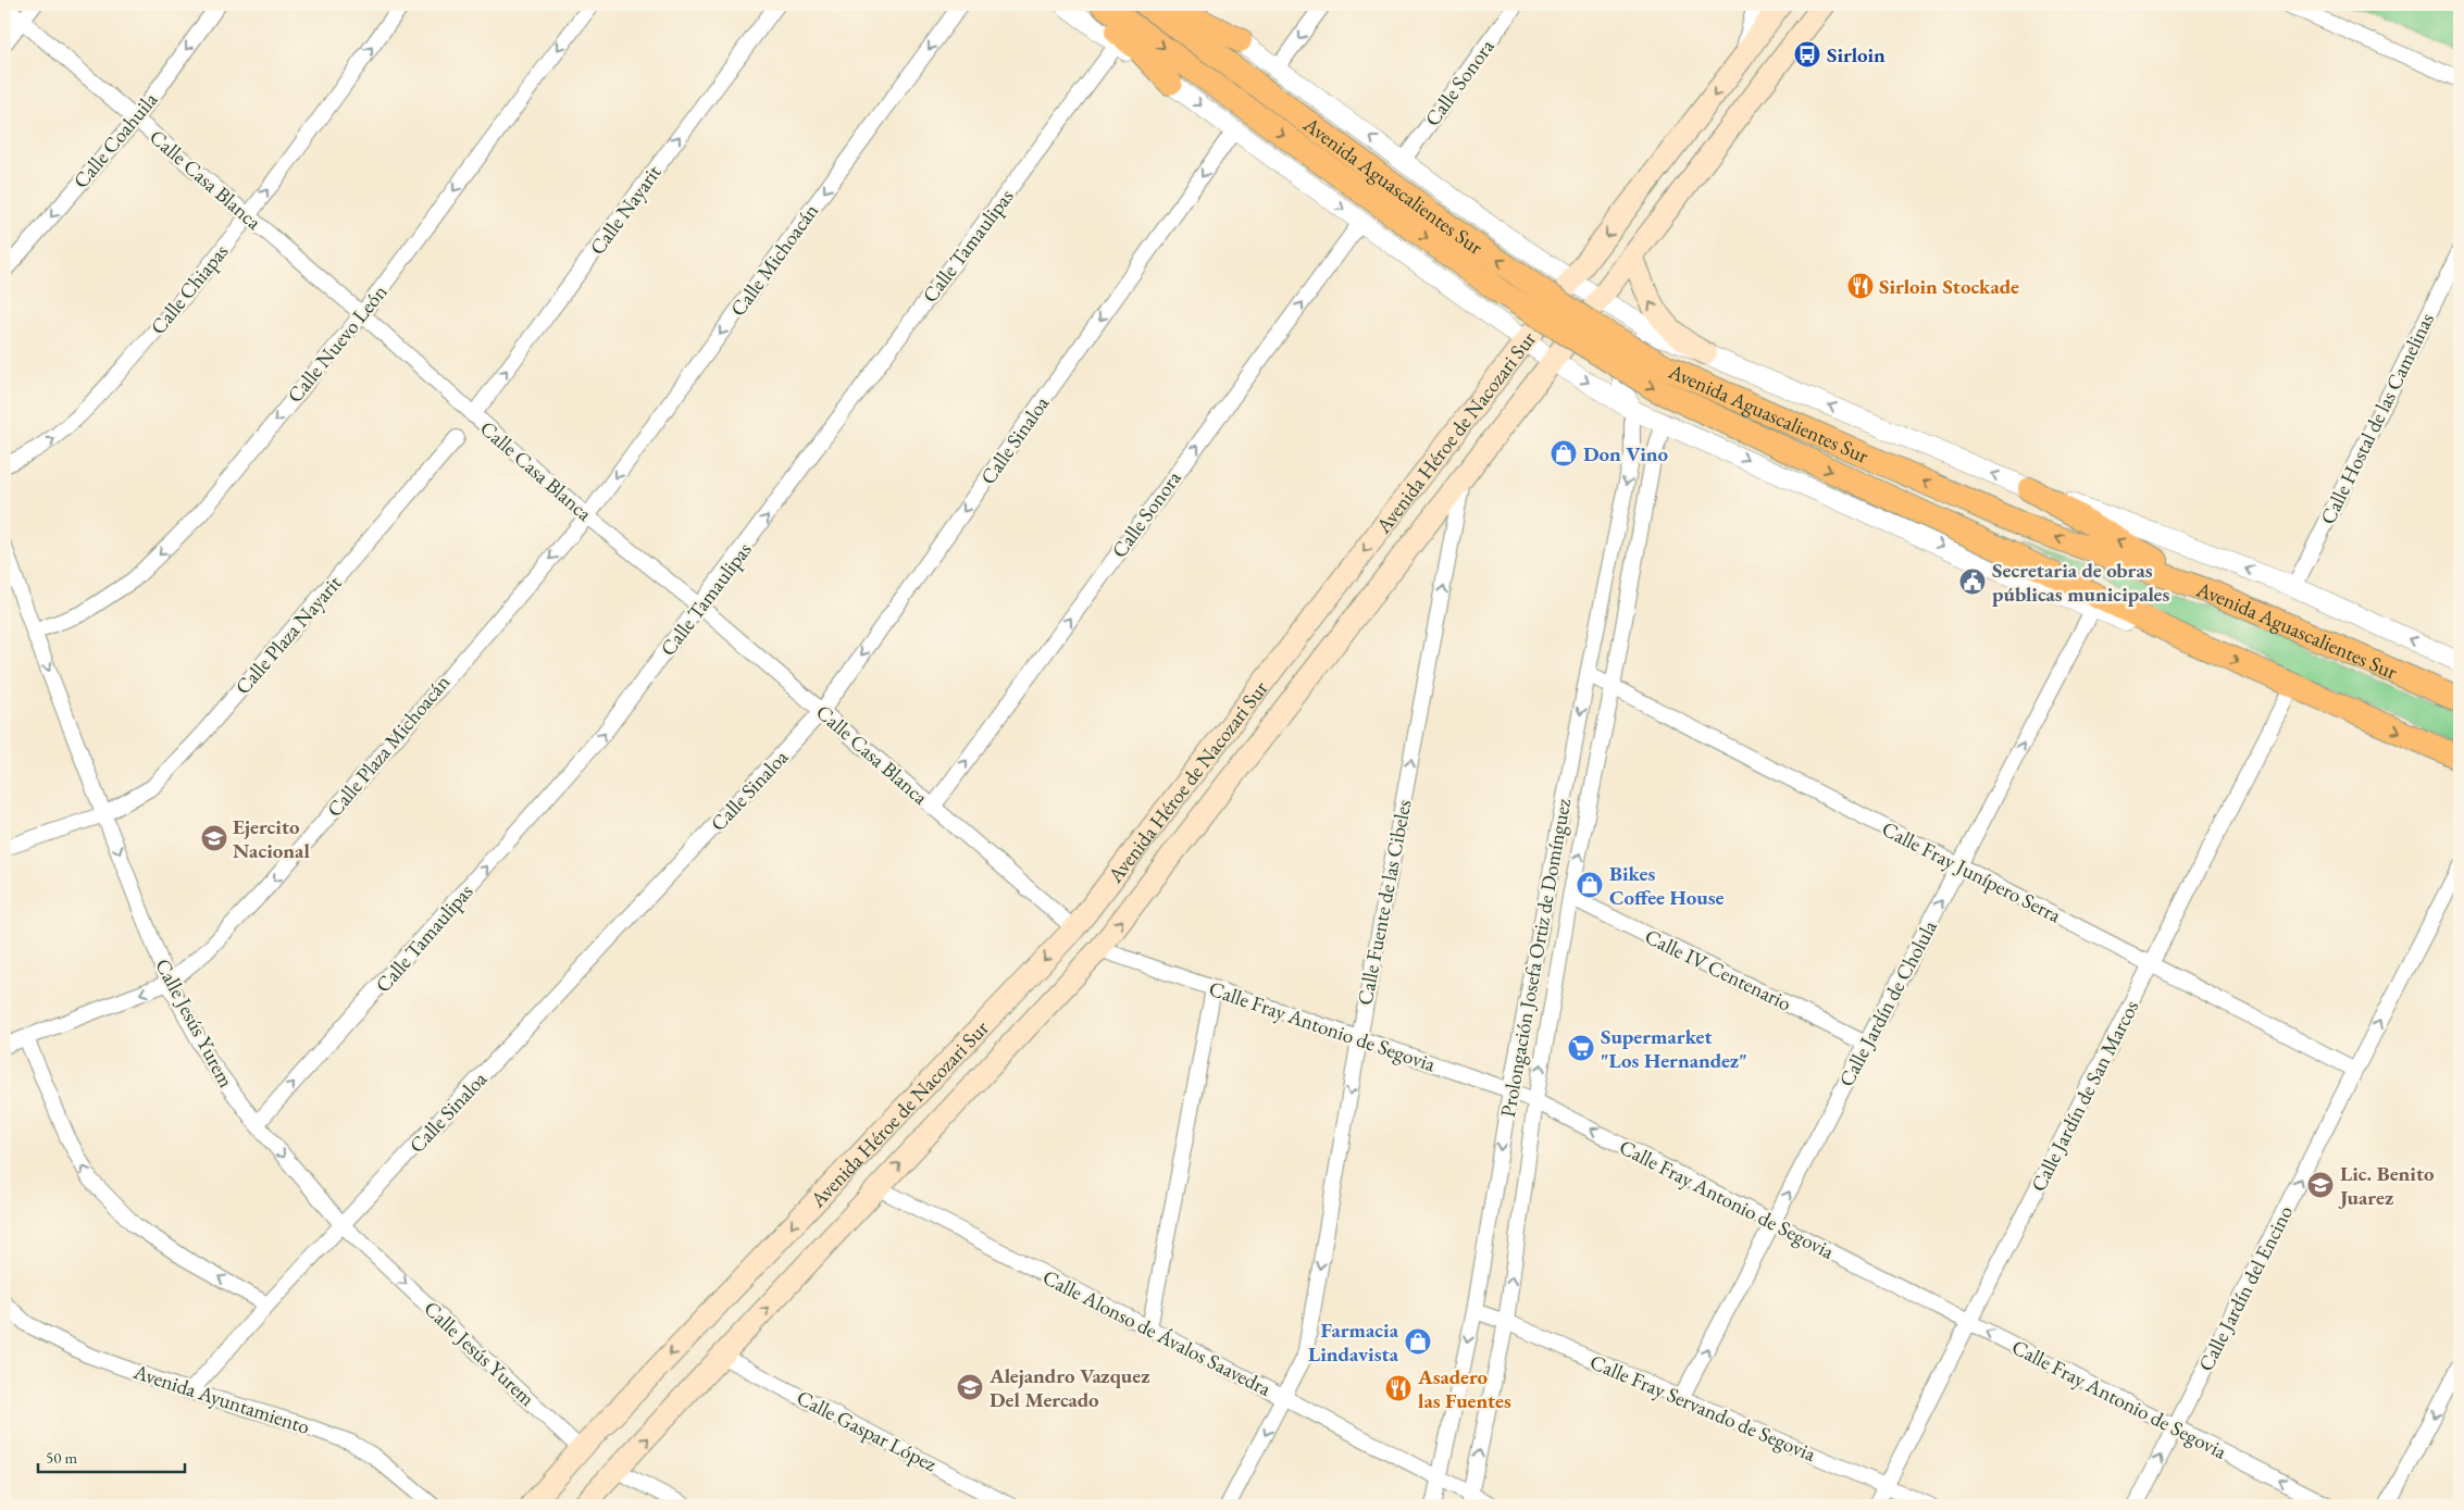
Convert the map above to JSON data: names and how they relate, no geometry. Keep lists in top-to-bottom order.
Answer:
{
  "streets": {
    "main road": ["Avenida Aguascalientes Sur", "Avenida Héroe de Nacozari Sur"],
    "street": [
      "Calle Sonora",
      "Calle Coahuila",
      "Calle Casa Blanca",
      "Calle Nayarit",
      "Calle Tamaulipas",
      "Calle Michoacán",
      "Calle Chiapas",
      "Calle Nuevo León",
      "Calle Hostal de las Camelinas",
      "Calle Sinaloa",
      "Calle Plaza Nayarit",
      "Calle Plaza Michoacán",
      "Calle Fray Junípero Serra",
      "Calle Fuente de las Cibeles",
      "Prolongación Josefa Ortiz de Domínguez",
      "Calle IV Centenario",
      "Calle Jardín de Cholula",
      "Calle Jesús Yurem",
      "Calle Fray Antonio de Segovia",
      "Calle Jardín de San Marcos",
      "Calle Jardín del Encino",
      "Calle Alonso de Ávalos Saavedra",
      "Avenida Ayuntamiento",
      "Calle Fray Servando de Segovia",
      "Calle Gaspar López"
    ]
  },
  "crossings": [
    ["Calle Sonora", "Calle Casa Blanca"],
    ["Calle Sonora", "Avenida Aguascalientes Sur"],
    ["Calle Coahuila", "Calle Casa Blanca"],
    ["Calle Casa Blanca", "Calle Nayarit"],
    ["Calle Casa Blanca", "Calle Tamaulipas"],
    ["Calle Casa Blanca", "Calle Michoacán"],
    ["Calle Casa Blanca", "Calle Chiapas"],
    ["Calle Casa Blanca", "Calle Nuevo León"],
    ["Calle Casa Blanca", "Avenida Héroe de Nacozari Sur"],
    ["Calle Casa Blanca", "Calle Sinaloa"],
    ["Calle Casa Blanca", "Calle Plaza Michoacán"],
    ["Avenida Aguascalientes Sur", "Calle Tamaulipas"],
    ["Avenida Aguascalientes Sur", "Calle Hostal de las Camelinas"],
    ["Avenida Aguascalientes Sur", "Avenida Héroe de Nacozari Sur"],
    ["Avenida Aguascalientes Sur", "Calle Sinaloa"],
    ["Avenida Aguascalientes Sur", "Prolongación Josefa Ortiz de Domínguez"],
    ["Avenida Aguascalientes Sur", "Calle Jardín de Cholula"],
    ["Avenida Aguascalientes Sur", "Calle Jardín de San Marcos"],
    ["Calle Tamaulipas", "Calle Jesús Yurem"],
    ["Calle Michoacán", "Calle Plaza Michoacán"],
    ["Calle Nuevo León", "Calle Jesús Yurem"],
    ["Avenida Héroe de Nacozari Sur", "Calle Fuente de las Cibeles"],
    ["Avenida Héroe de Nacozari Sur", "Calle Jesús Yurem"],
    ["Avenida Héroe de Nacozari Sur", "Calle Fray Antonio de Segovia"],
    ["Avenida Héroe de Nacozari Sur", "Calle Alonso de Ávalos Saavedra"],
    ["Avenida Héroe de Nacozari Sur", "Calle Gaspar López"],
    ["Calle Sinaloa", "Calle Jesús Yurem"],
    ["Calle Sinaloa", "Avenida Ayuntamiento"],
    ["Calle Plaza Nayarit", "Calle Jesús Yurem"],
    ["Calle Plaza Michoacán", "Calle Jesús Yurem"],
    ["Calle Fray Junípero Serra", "Prolongación Josefa Ortiz de Domínguez"],
    ["Calle Fray Junípero Serra", "Calle Jardín de Cholula"],
    ["Calle Fray Junípero Serra", "Calle Jardín de San Marcos"],
    ["Calle Fray Junípero Serra", "Calle Jardín del Encino"],
    ["Calle Fuente de las Cibeles", "Calle Fray Antonio de Segovia"],
    ["Calle Fuente de las Cibeles", "Calle Alonso de Ávalos Saavedra"],
    ["Prolongación Josefa Ortiz de Domínguez", "Calle IV Centenario"],
    ["Prolongación Josefa Ortiz de Domínguez", "Calle Fray Antonio de Segovia"],
    ["Prolongación Josefa Ortiz de Domínguez", "Calle Alonso de Ávalos Saavedra"],
    ["Prolongación Josefa Ortiz de Domínguez", "Calle Fray Servando de Segovia"],
    ["Calle IV Centenario", "Calle Jardín de Cholula"],
    ["Calle Jardín de Cholula", "Calle Fray Antonio de Segovia"],
    ["Calle Jardín de Cholula", "Calle Fray Servando de Segovia"],
    ["Calle Fray Antonio de Segovia", "Calle Jardín de San Marcos"],
    ["Calle Fray Antonio de Segovia", "Calle Jardín del Encino"],
    ["Calle Jardín de San Marcos", "Calle Fray Servando de Segovia"]
  ],
  "one_way": [
    "Calle Sonora",
    "Calle Coahuila",
    "Calle Nayarit",
    "Calle Tamaulipas",
    "Calle Michoacán",
    "Calle Chiapas",
    "Calle Nuevo León",
    "Calle Sinaloa",
    "Calle Plaza Michoacán",
    "Calle Jardín de Cholula",
    "Calle Jesús Yurem",
    "Calle Fray Antonio de Segovia",
    "Calle Jardín del Encino"
  ],
  "places": {
    "bus stop": ["Sirloin"],
    "restaurant": ["Sirloin Stockade", "Asadero las Fuentes"],
    "shop": ["Don Vino", "Bikes Coffee House", "Farmacia Lindavista"],
    "public building": ["Secretaria de obras públicas municipales"],
    "school or university": ["Ejercito Nacional", "Lic. Benito Juarez", "Alejandro Vazquez Del Mercado"],
    "supermarket": ["Supermarket \"Los Hernandez\""]
  },
  "scale_bar": "50 m"
}
